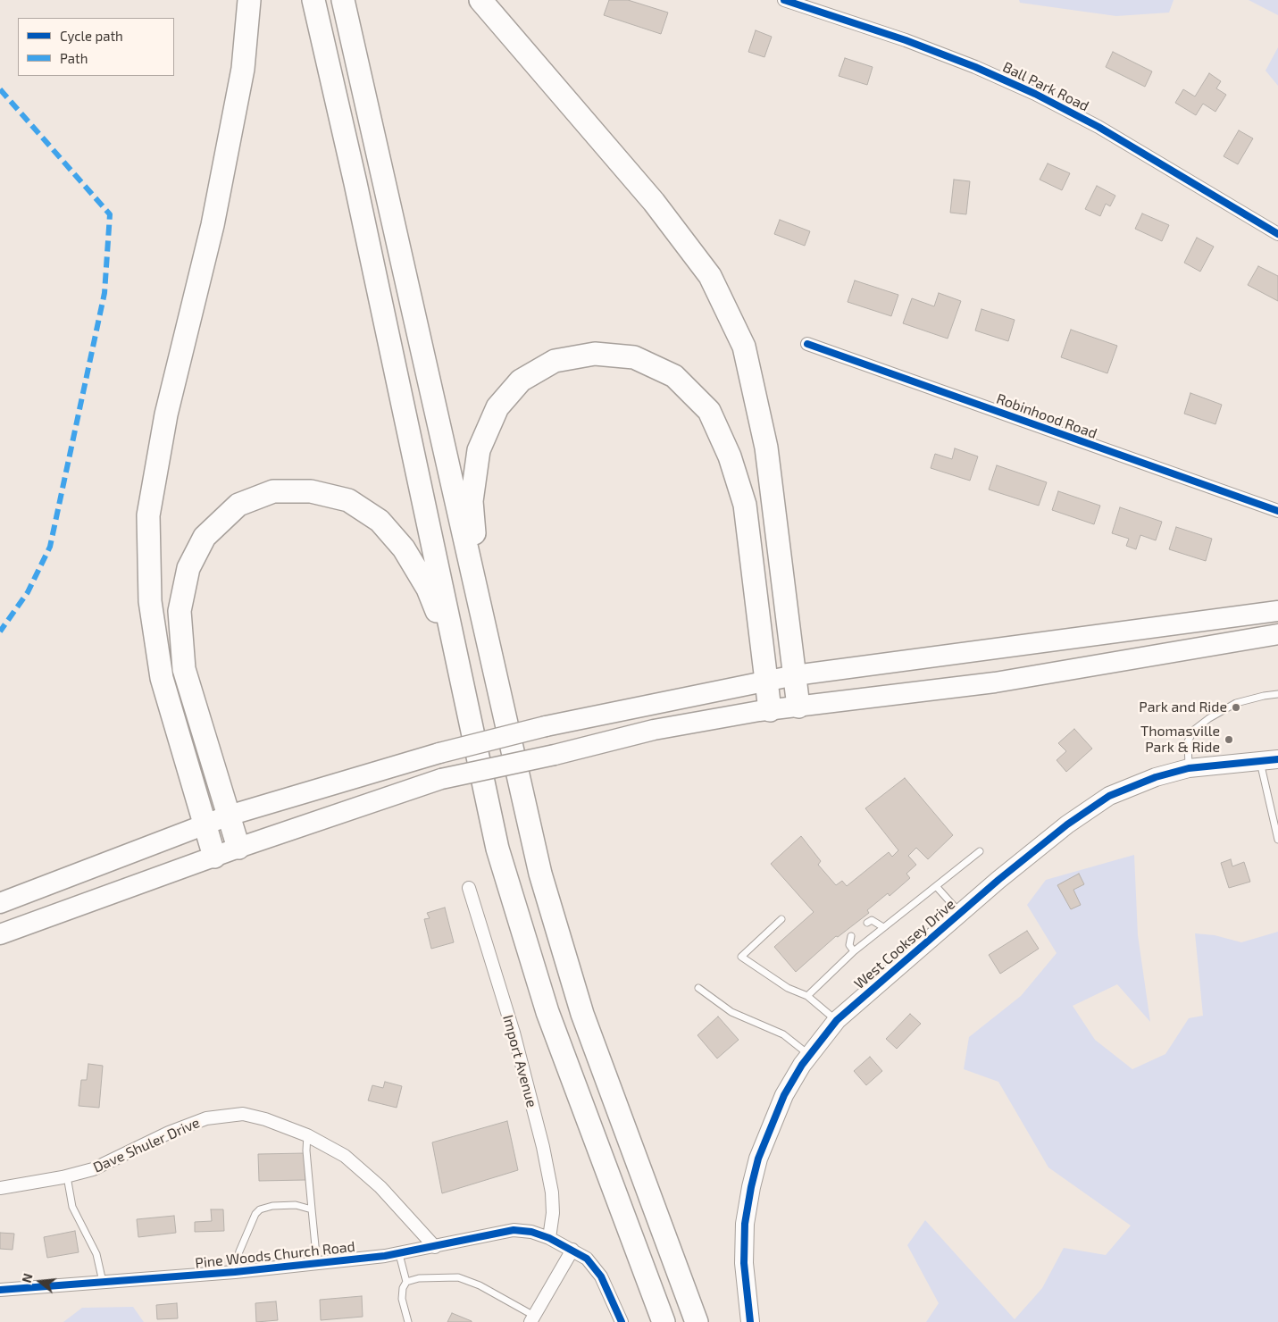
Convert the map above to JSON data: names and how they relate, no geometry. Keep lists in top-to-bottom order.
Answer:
{
  "streets": {
    "street": [
      "Ball Park Road",
      "Robinhood Road",
      "West Cooksey Drive",
      "Import Avenue",
      "Dave Shuler Drive",
      "Pine Woods Church Road"
    ]
  },
  "crossings": [
    ["Import Avenue", "Pine Woods Church Road"],
    ["Dave Shuler Drive", "Pine Woods Church Road"]
  ],
  "places": ["Park and Ride", "Thomasville Park & Ride"],
  "legend": ["Cycle path", "Path"],
  "north": "left"
}
